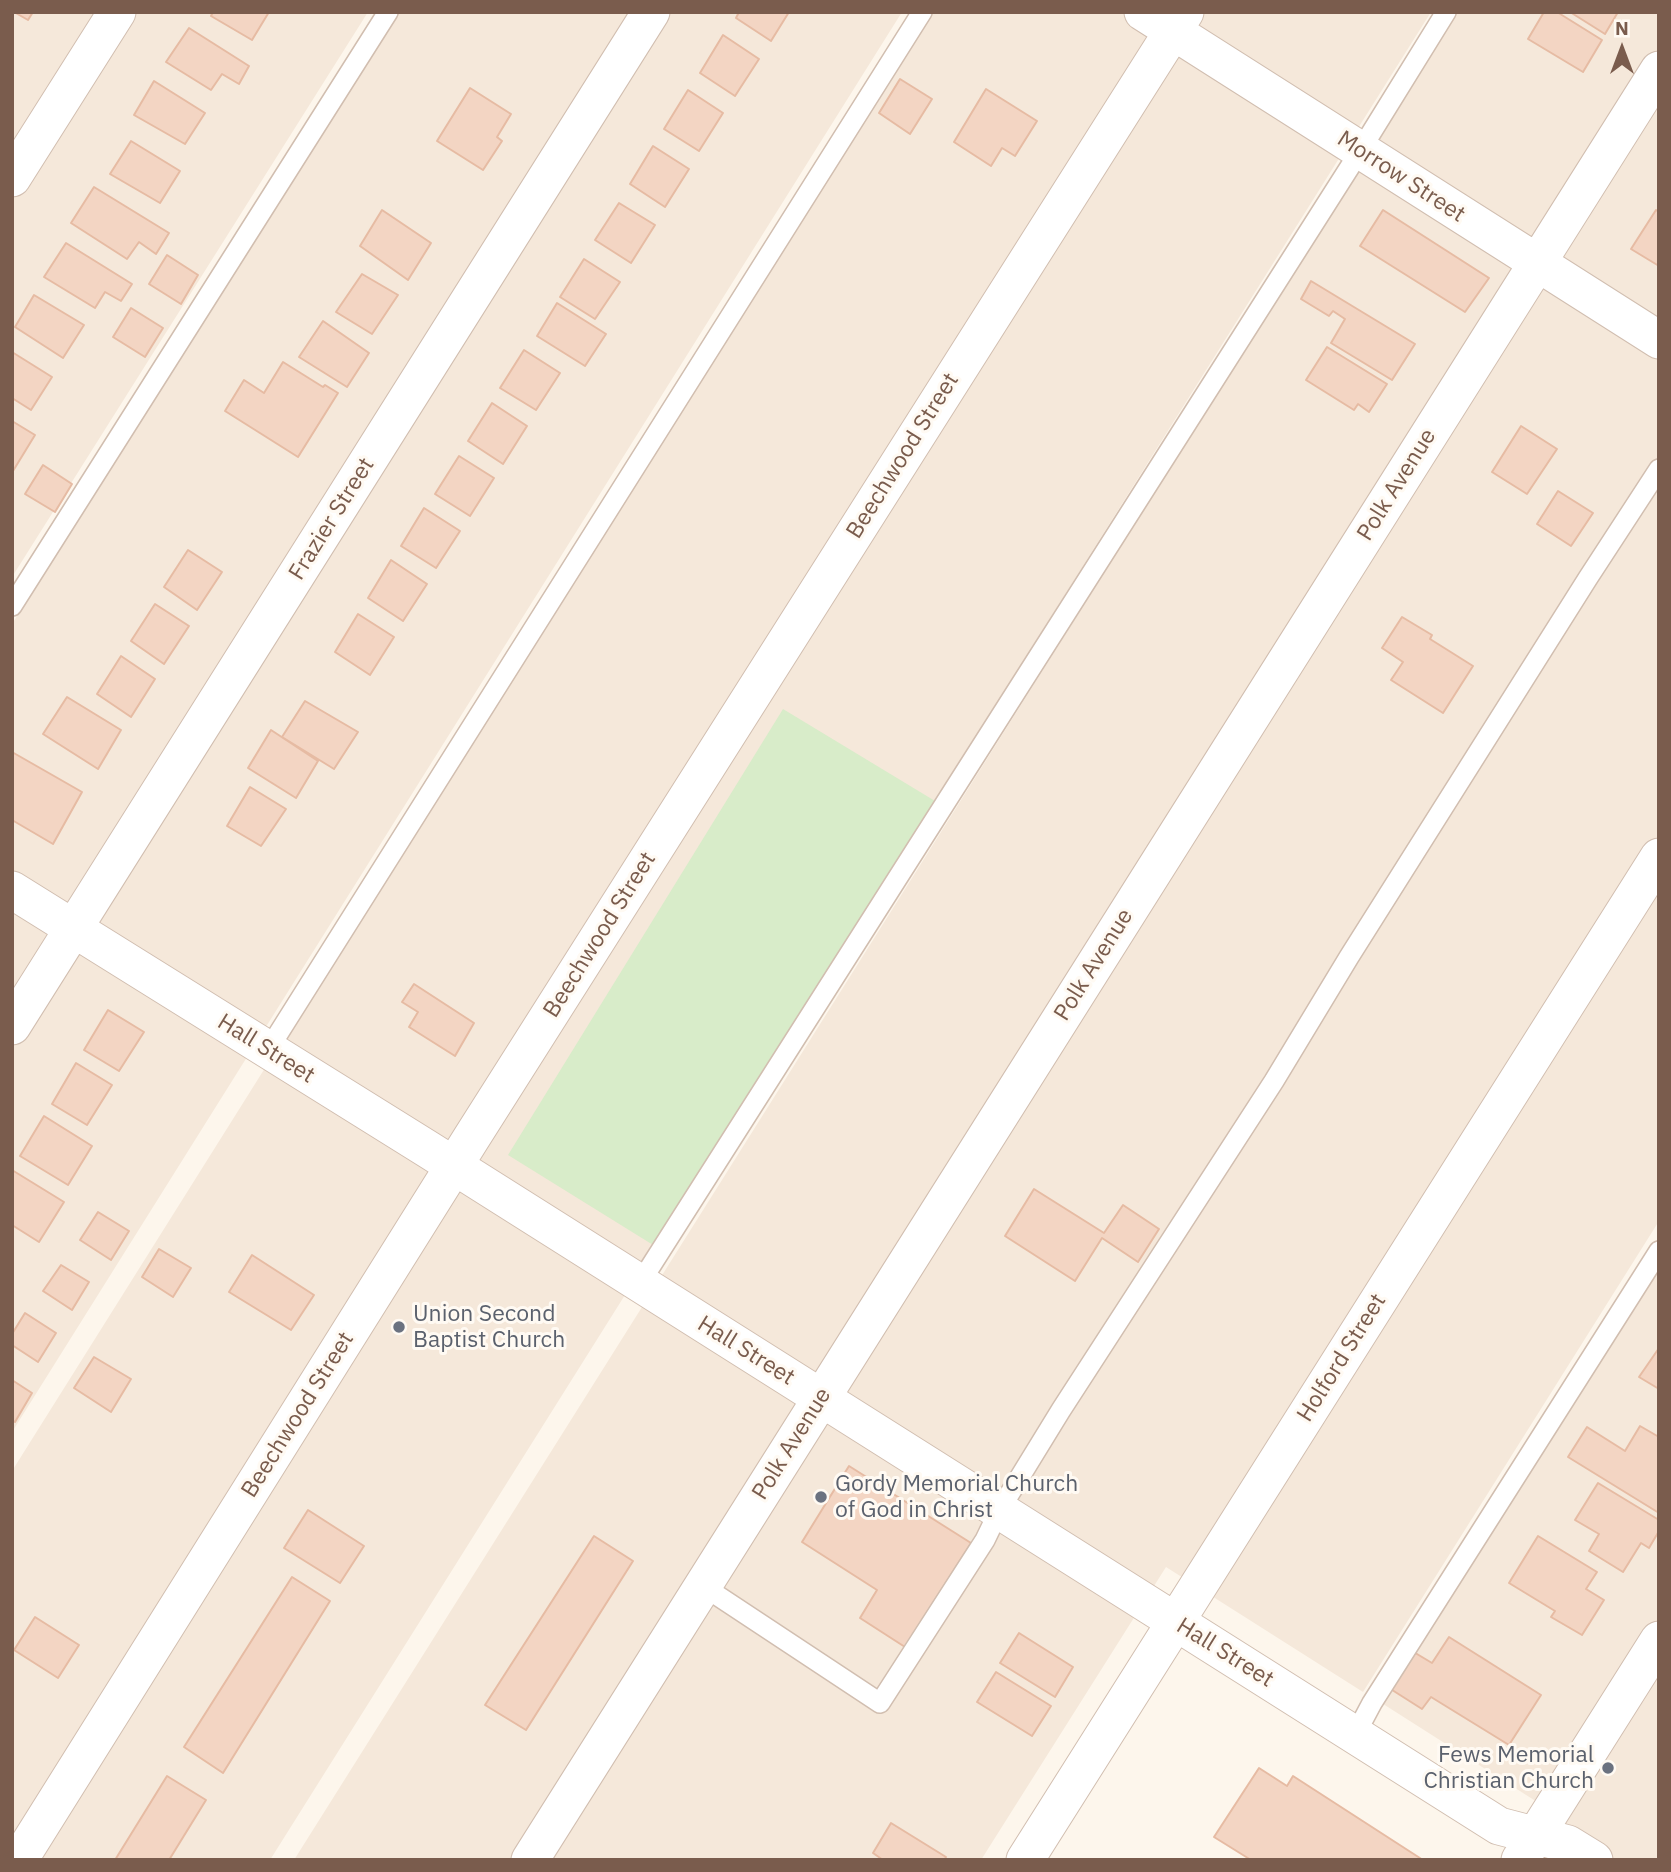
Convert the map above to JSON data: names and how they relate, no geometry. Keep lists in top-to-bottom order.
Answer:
{
  "streets": {
    "street": [
      "Morrow Street",
      "Beechwood Street",
      "Polk Avenue",
      "Frazier Street",
      "Hall Street",
      "Holford Street"
    ]
  },
  "crossings": [
    ["Morrow Street", "Beechwood Street"],
    ["Morrow Street", "Polk Avenue"],
    ["Beechwood Street", "Hall Street"],
    ["Polk Avenue", "Hall Street"],
    ["Frazier Street", "Hall Street"],
    ["Hall Street", "Holford Street"]
  ],
  "places": ["Union Second Baptist Church", "Gordy Memorial Church of God in Christ", "Fews Memorial Christian Church"],
  "north": "top"
}
